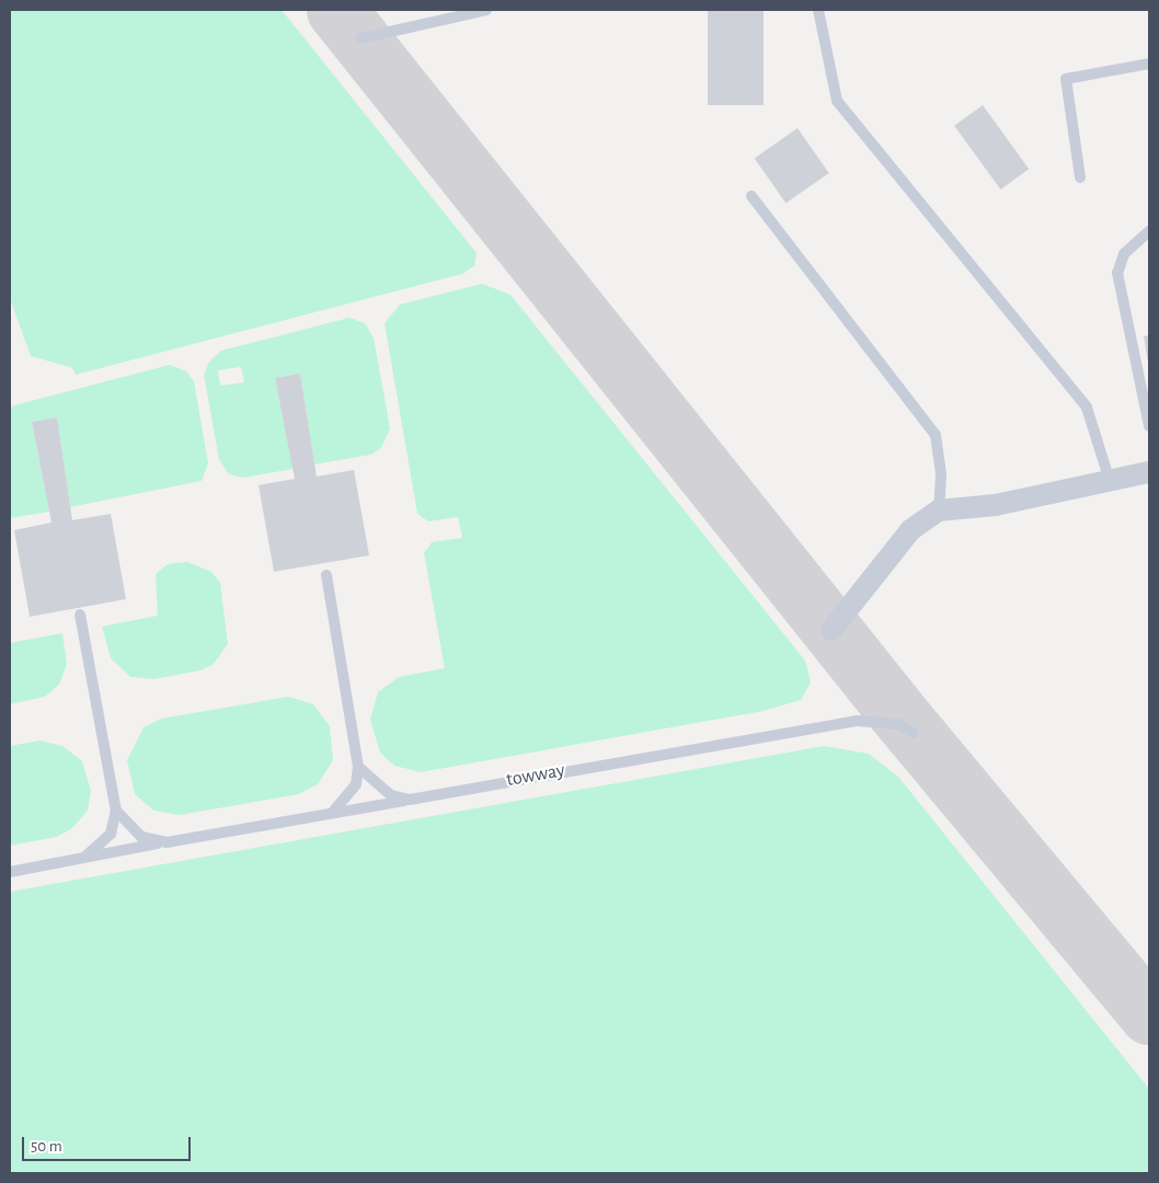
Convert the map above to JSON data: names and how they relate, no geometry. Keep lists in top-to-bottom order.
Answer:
{
  "streets": {
    "lane": ["towway"]
  },
  "scale_bar": "50 m"
}
